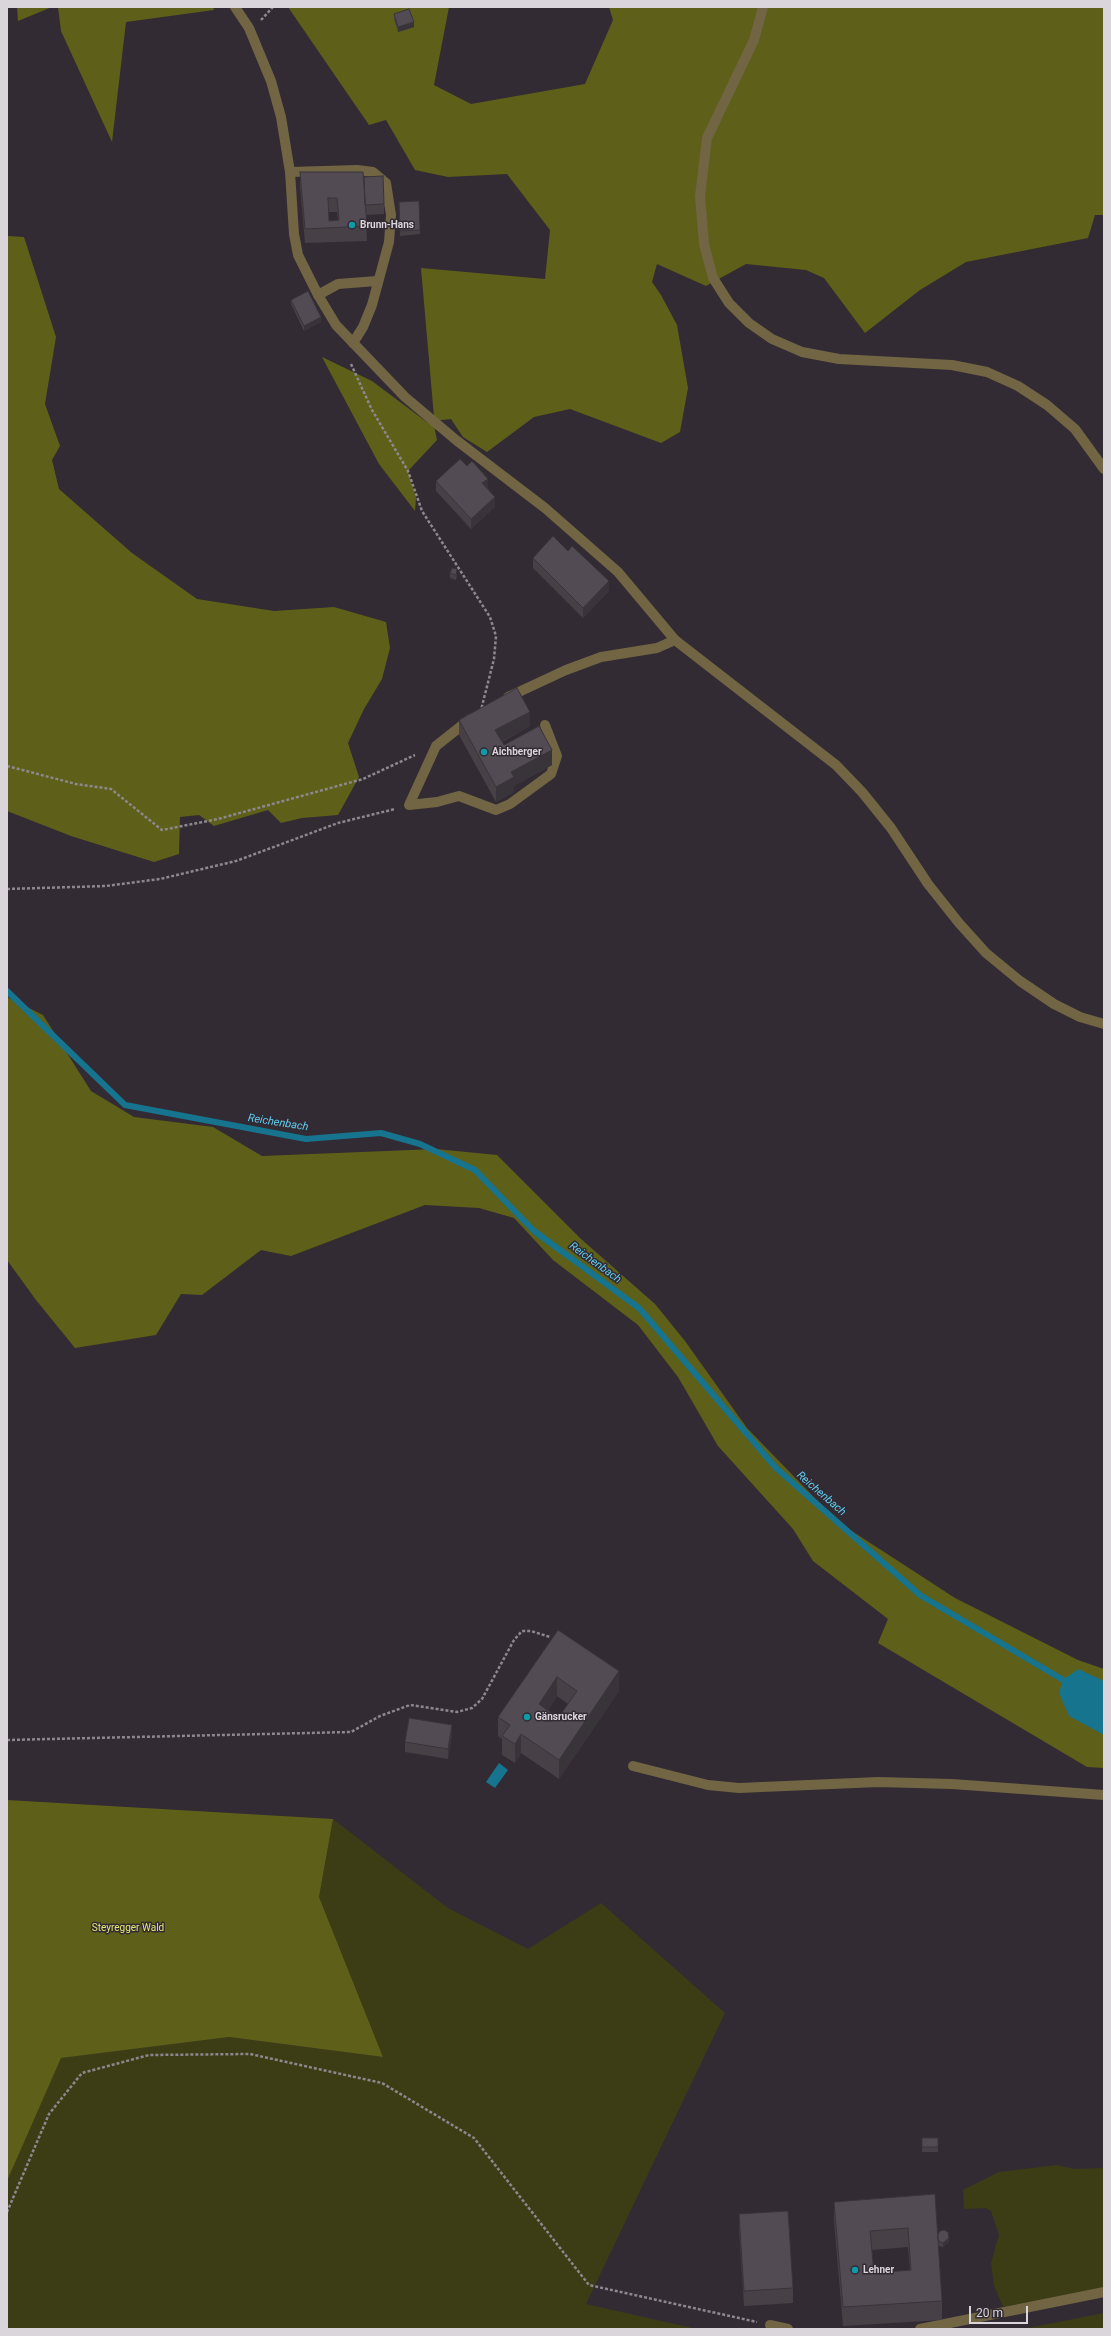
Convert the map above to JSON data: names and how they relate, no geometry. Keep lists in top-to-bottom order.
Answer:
{
  "water": ["Reichenbach"],
  "parks": ["Steyregger Wald"],
  "places": [
    "Brunn-Hans",
    "Aichberger",
    "Gänsrucker",
    "Lehner"
  ],
  "scale_bar": "20 m"
}
